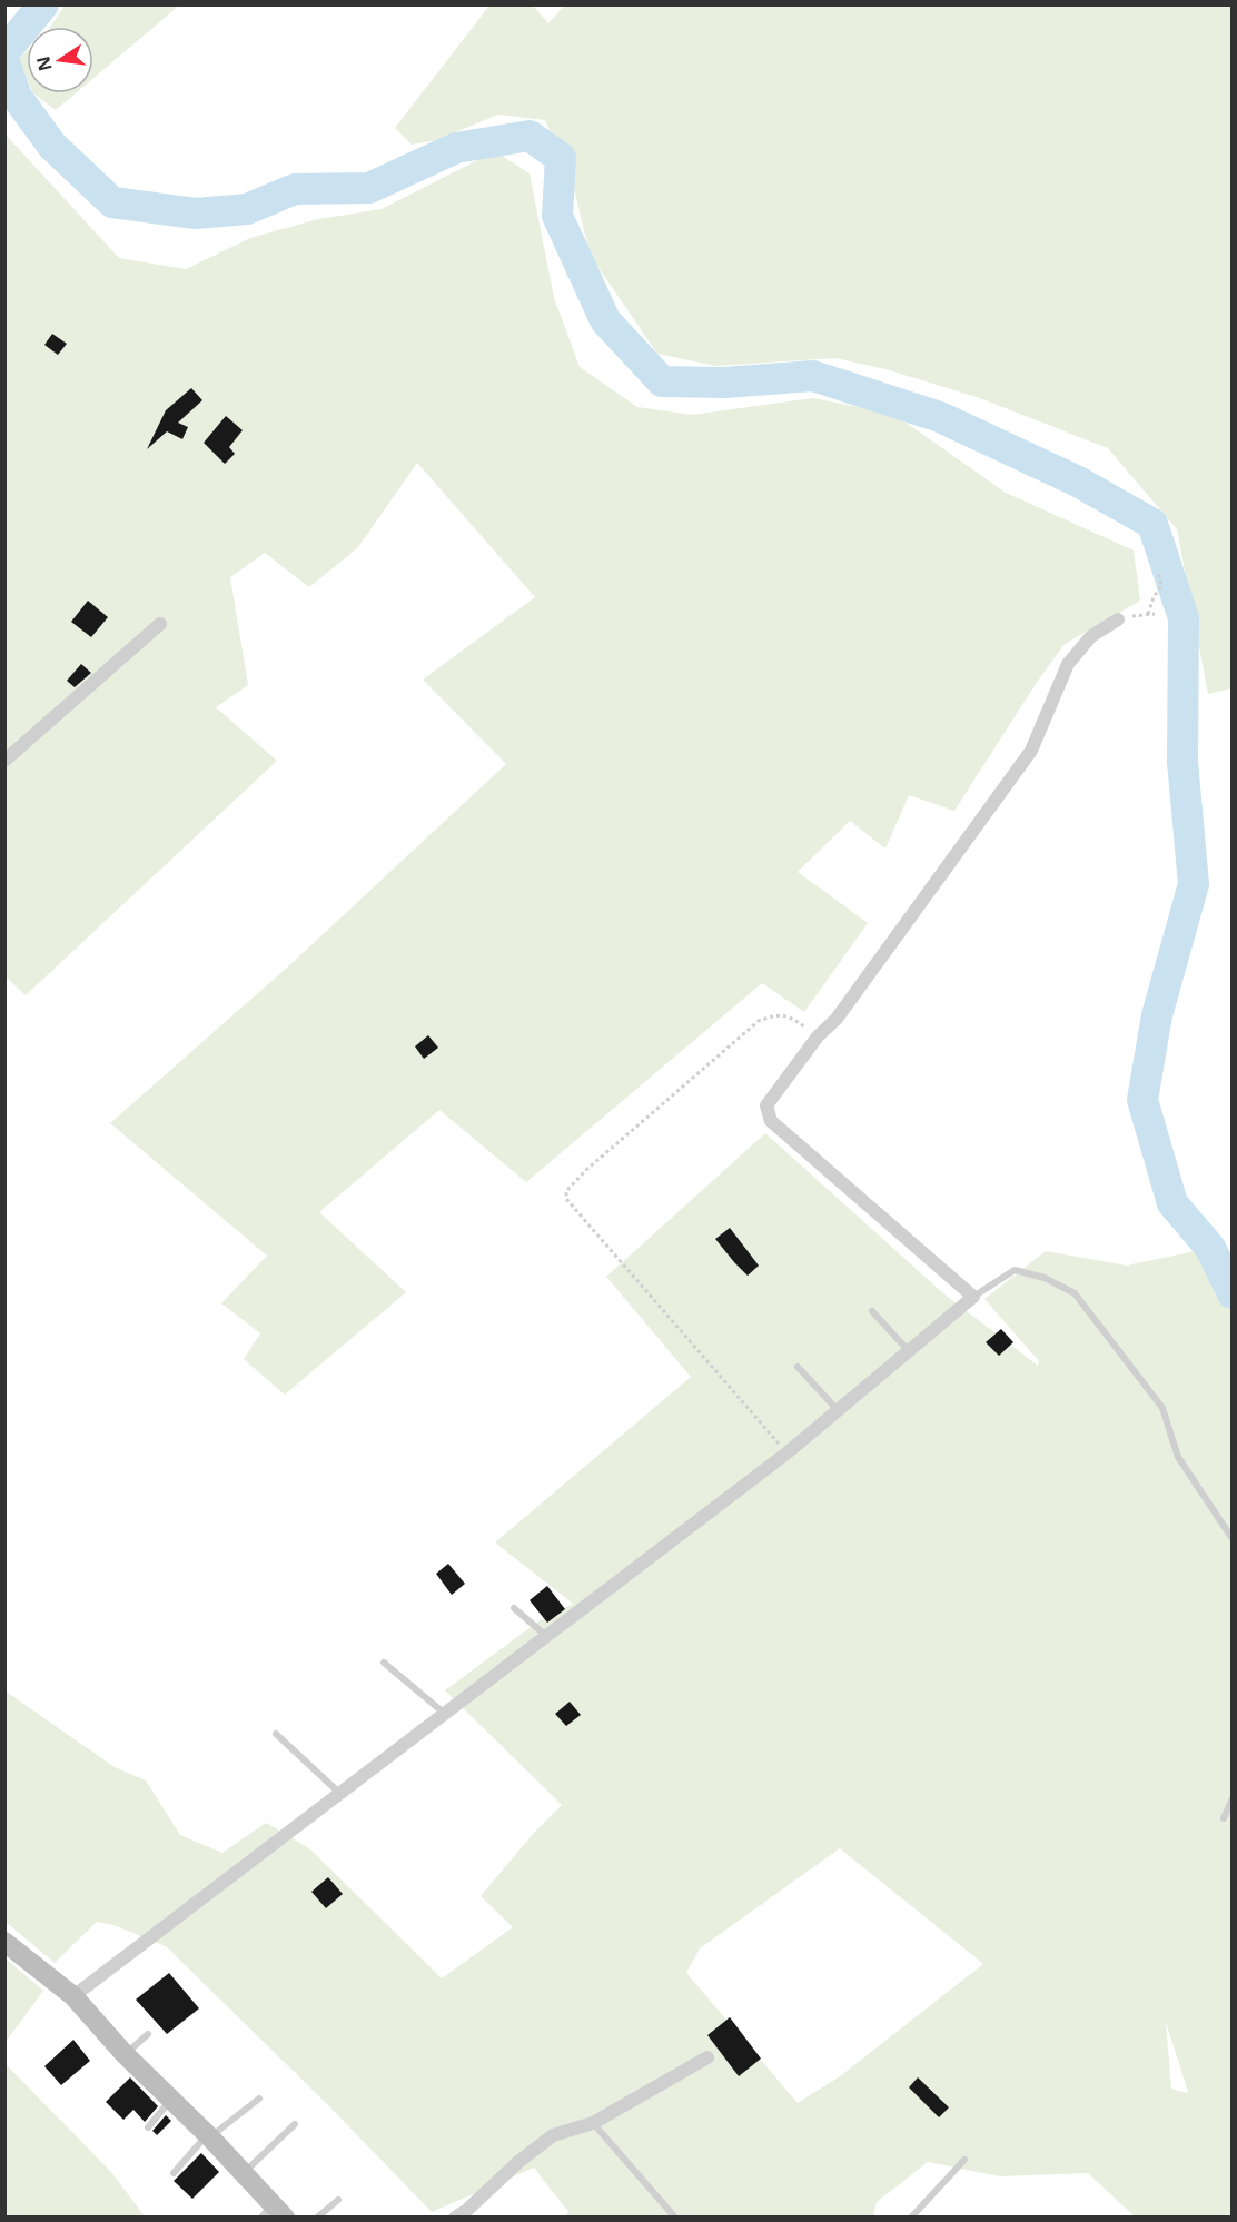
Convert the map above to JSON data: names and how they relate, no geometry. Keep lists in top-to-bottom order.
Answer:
{
  "north": "left"
}
